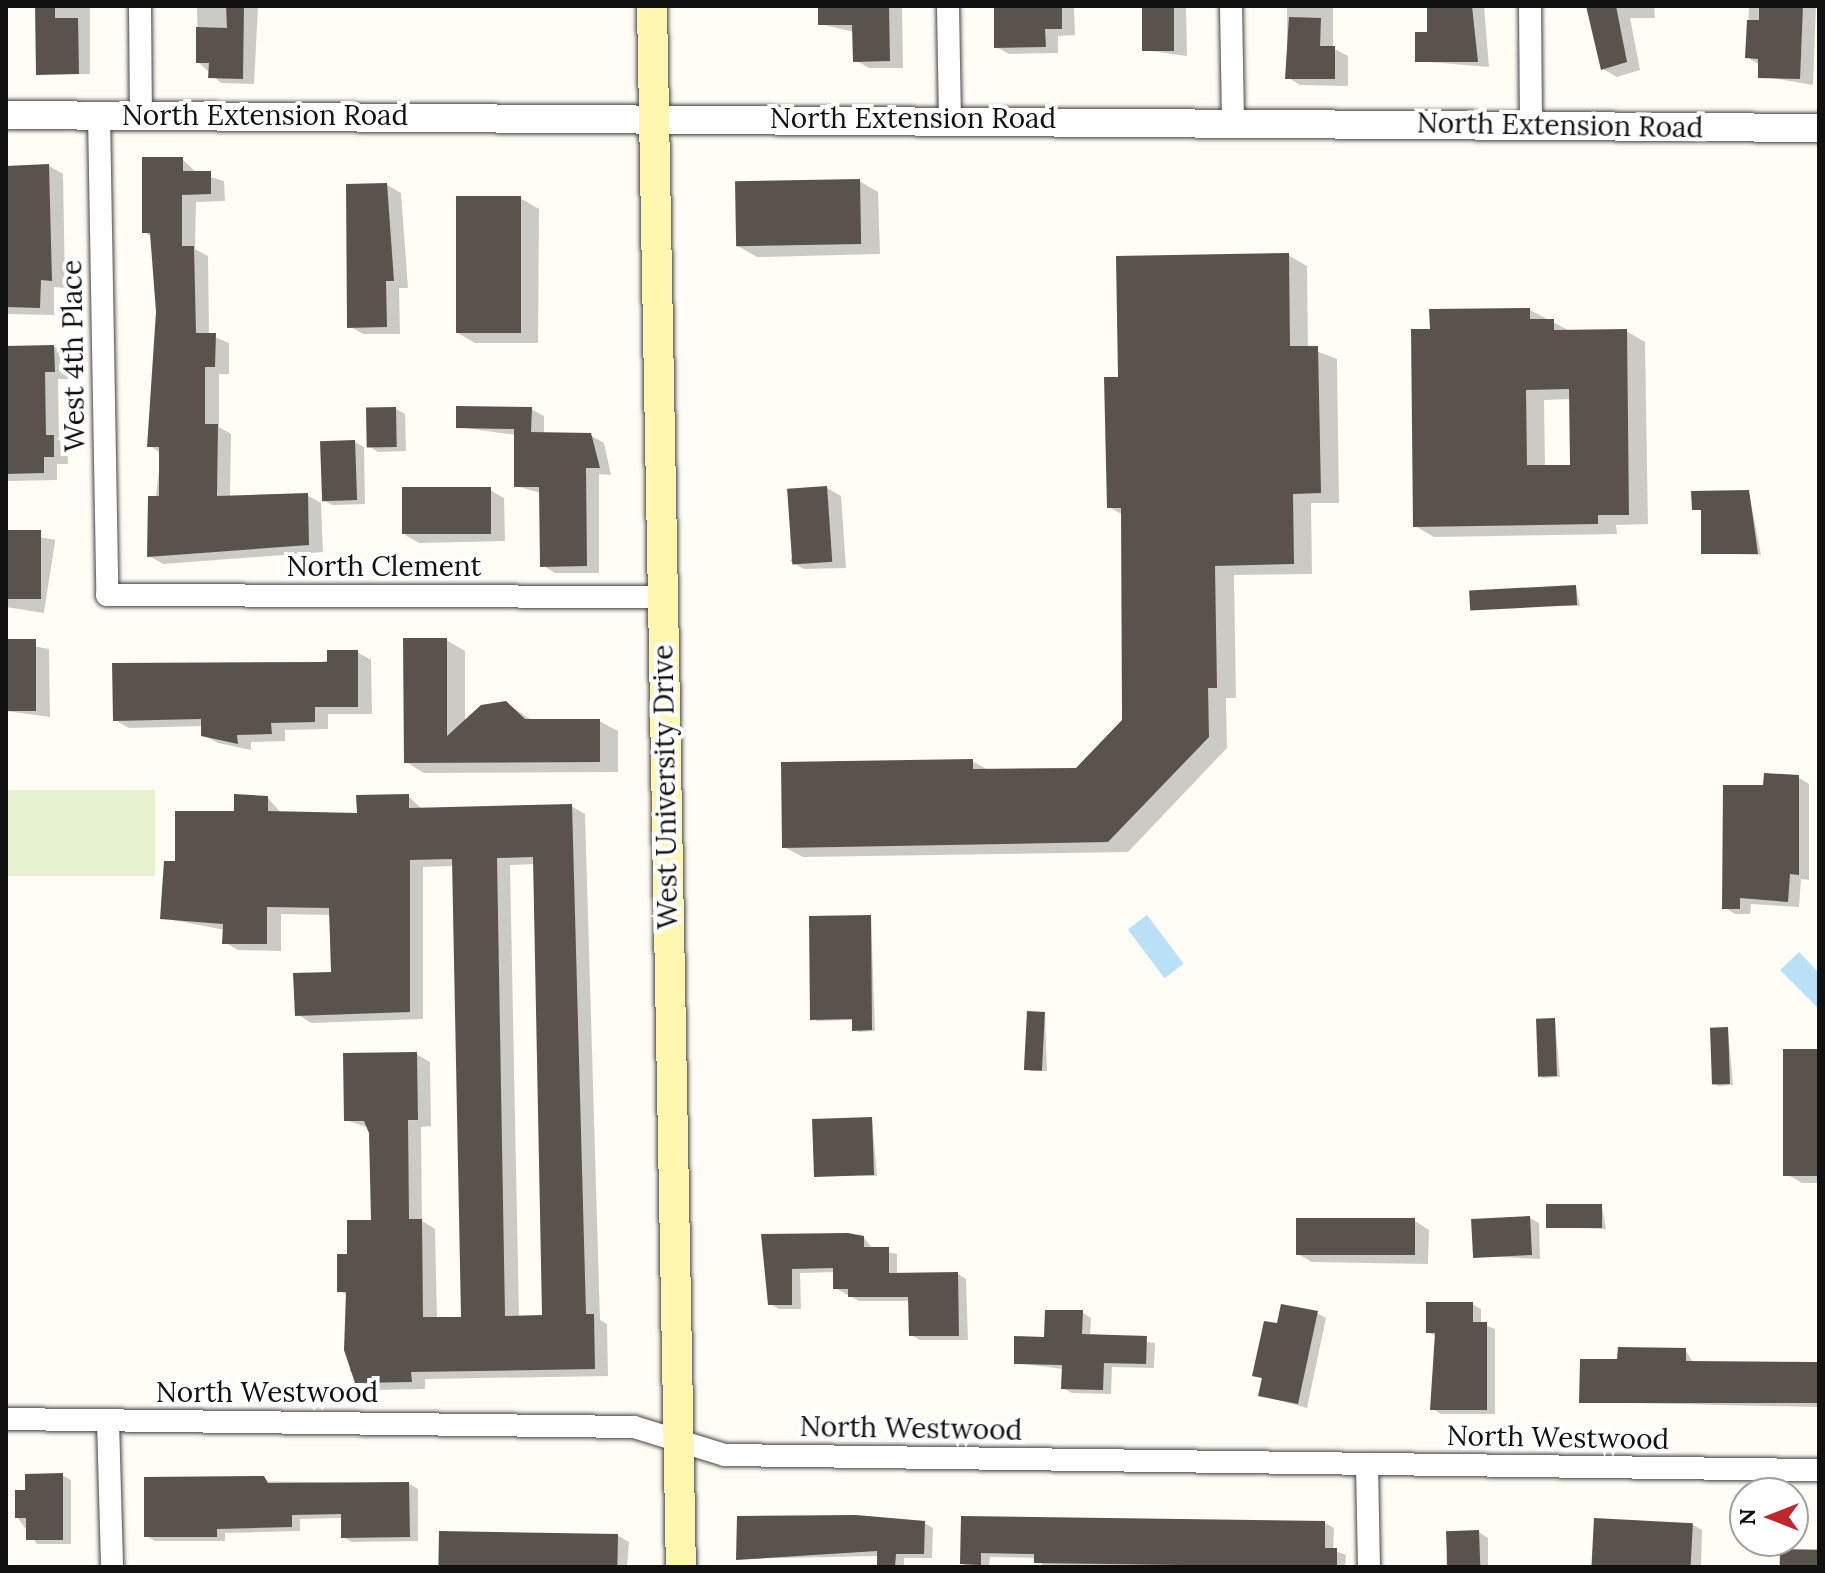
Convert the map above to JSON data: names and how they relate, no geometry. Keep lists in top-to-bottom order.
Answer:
{
  "streets": {
    "main road": ["West University Drive"],
    "street": [
      "North Extension Road",
      "West 4th Place",
      "North Clement",
      "North Westwood"
    ]
  },
  "crossings": [
    ["North Extension Road", "West 4th Place"],
    ["North Extension Road", "West University Drive"],
    ["West 4th Place", "North Clement"],
    ["North Clement", "West University Drive"],
    ["West University Drive", "North Westwood"]
  ],
  "north": "left"
}
